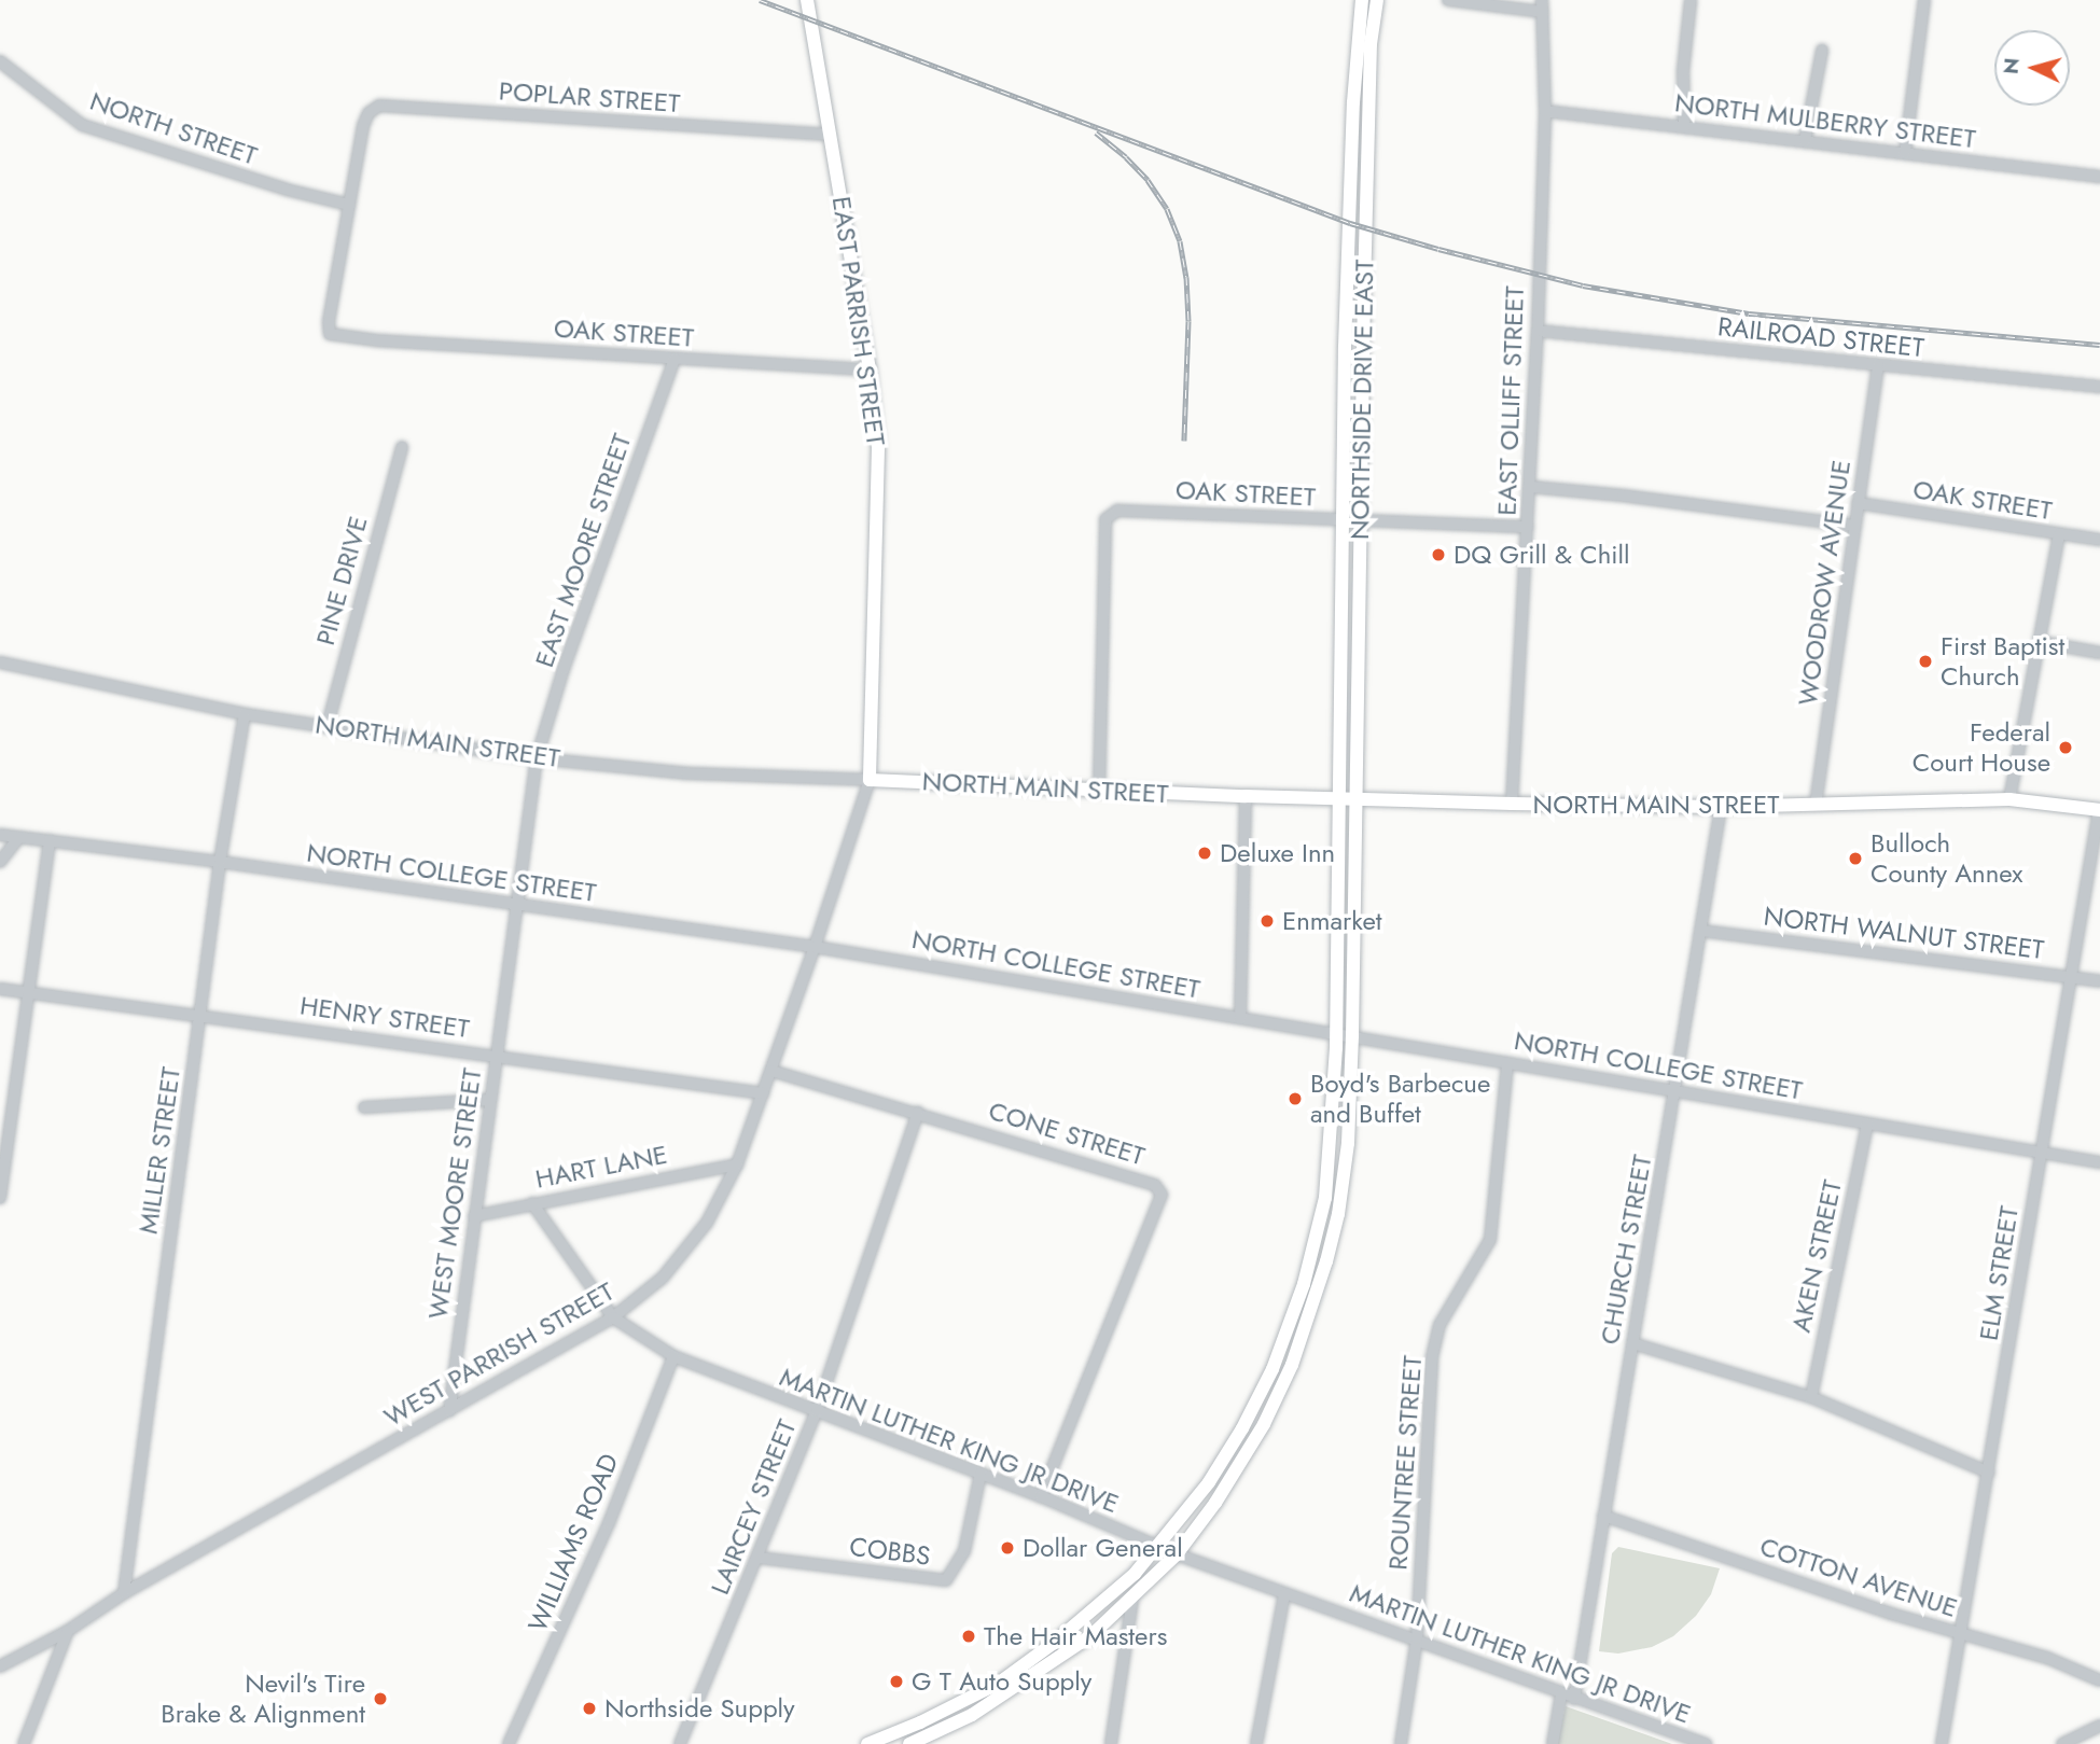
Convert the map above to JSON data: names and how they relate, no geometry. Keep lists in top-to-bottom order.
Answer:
{
  "streets": {
    "main road": ["EAST PARRISH STREET", "NORTHSIDE DRIVE EAST", "NORTH MAIN STREET"],
    "street": [
      "POPLAR STREET",
      "NORTH MULBERRY STREET",
      "NORTH STREET",
      "OAK STREET",
      "RAILROAD STREET",
      "EAST OLLIFF STREET",
      "EAST MOORE STREET",
      "PINE DRIVE",
      "WOODROW AVENUE",
      "NORTH COLLEGE STREET",
      "NORTH WALNUT STREET",
      "HENRY STREET",
      "CONE STREET",
      "MILLER STREET",
      "HART LANE",
      "WEST MOORE STREET",
      "CHURCH STREET",
      "AKEN STREET",
      "ELM STREET",
      "WEST PARRISH STREET",
      "MARTIN LUTHER KING JR DRIVE",
      "ROUNTREE STREET",
      "LAIRCEY STREET",
      "WILLIAMS ROAD",
      "COBBS",
      "COTTON AVENUE"
    ]
  },
  "crossings": [
    ["POPLAR STREET", "NORTH STREET"],
    ["POPLAR STREET", "EAST PARRISH STREET"],
    ["POPLAR STREET", "OAK STREET"],
    ["NORTH MULBERRY STREET", "EAST OLLIFF STREET"],
    ["NORTH STREET", "OAK STREET"],
    ["EAST PARRISH STREET", "OAK STREET"],
    ["EAST PARRISH STREET", "NORTH MAIN STREET"],
    ["EAST PARRISH STREET", "WEST PARRISH STREET"],
    ["OAK STREET", "NORTHSIDE DRIVE EAST"],
    ["OAK STREET", "EAST OLLIFF STREET"],
    ["OAK STREET", "EAST MOORE STREET"],
    ["OAK STREET", "WOODROW AVENUE"],
    ["OAK STREET", "NORTH MAIN STREET"],
    ["RAILROAD STREET", "EAST OLLIFF STREET"],
    ["RAILROAD STREET", "WOODROW AVENUE"],
    ["NORTHSIDE DRIVE EAST", "NORTH MAIN STREET"],
    ["NORTHSIDE DRIVE EAST", "NORTH COLLEGE STREET"],
    ["NORTHSIDE DRIVE EAST", "MARTIN LUTHER KING JR DRIVE"],
    ["EAST OLLIFF STREET", "NORTH MAIN STREET"],
    ["EAST MOORE STREET", "NORTH MAIN STREET"],
    ["EAST MOORE STREET", "WEST MOORE STREET"],
    ["PINE DRIVE", "NORTH MAIN STREET"],
    ["WOODROW AVENUE", "NORTH MAIN STREET"],
    ["NORTH MAIN STREET", "MILLER STREET"],
    ["NORTH MAIN STREET", "WEST MOORE STREET"],
    ["NORTH MAIN STREET", "CHURCH STREET"],
    ["NORTH MAIN STREET", "ELM STREET"],
    ["NORTH MAIN STREET", "WEST PARRISH STREET"],
    ["NORTH COLLEGE STREET", "MILLER STREET"],
    ["NORTH COLLEGE STREET", "WEST MOORE STREET"],
    ["NORTH COLLEGE STREET", "CHURCH STREET"],
    ["NORTH COLLEGE STREET", "AKEN STREET"],
    ["NORTH COLLEGE STREET", "ELM STREET"],
    ["NORTH COLLEGE STREET", "WEST PARRISH STREET"],
    ["NORTH COLLEGE STREET", "ROUNTREE STREET"],
    ["NORTH WALNUT STREET", "CHURCH STREET"],
    ["NORTH WALNUT STREET", "ELM STREET"],
    ["HENRY STREET", "MILLER STREET"],
    ["HENRY STREET", "WEST MOORE STREET"],
    ["HENRY STREET", "WEST PARRISH STREET"],
    ["CONE STREET", "WEST PARRISH STREET"],
    ["CONE STREET", "MARTIN LUTHER KING JR DRIVE"],
    ["CONE STREET", "LAIRCEY STREET"],
    ["MILLER STREET", "WEST PARRISH STREET"],
    ["HART LANE", "WEST MOORE STREET"],
    ["HART LANE", "WEST PARRISH STREET"],
    ["HART LANE", "MARTIN LUTHER KING JR DRIVE"],
    ["WEST MOORE STREET", "WEST PARRISH STREET"],
    ["CHURCH STREET", "MARTIN LUTHER KING JR DRIVE"],
    ["CHURCH STREET", "COTTON AVENUE"],
    ["ELM STREET", "COTTON AVENUE"],
    ["WEST PARRISH STREET", "MARTIN LUTHER KING JR DRIVE"],
    ["MARTIN LUTHER KING JR DRIVE", "ROUNTREE STREET"],
    ["MARTIN LUTHER KING JR DRIVE", "LAIRCEY STREET"],
    ["MARTIN LUTHER KING JR DRIVE", "WILLIAMS ROAD"],
    ["MARTIN LUTHER KING JR DRIVE", "COBBS"],
    ["LAIRCEY STREET", "COBBS"]
  ],
  "places": [
    "DQ Grill & Chill",
    "First Baptist Church",
    "Federal Court House",
    "Deluxe Inn",
    "Bulloch County Annex",
    "Enmarket",
    "Boyd's Barbecue and Buffet",
    "Dollar General",
    "The Hair Masters",
    "G T Auto Supply",
    "Nevil's Tire Brake & Alignment",
    "Northside Supply"
  ],
  "north": "left"
}
